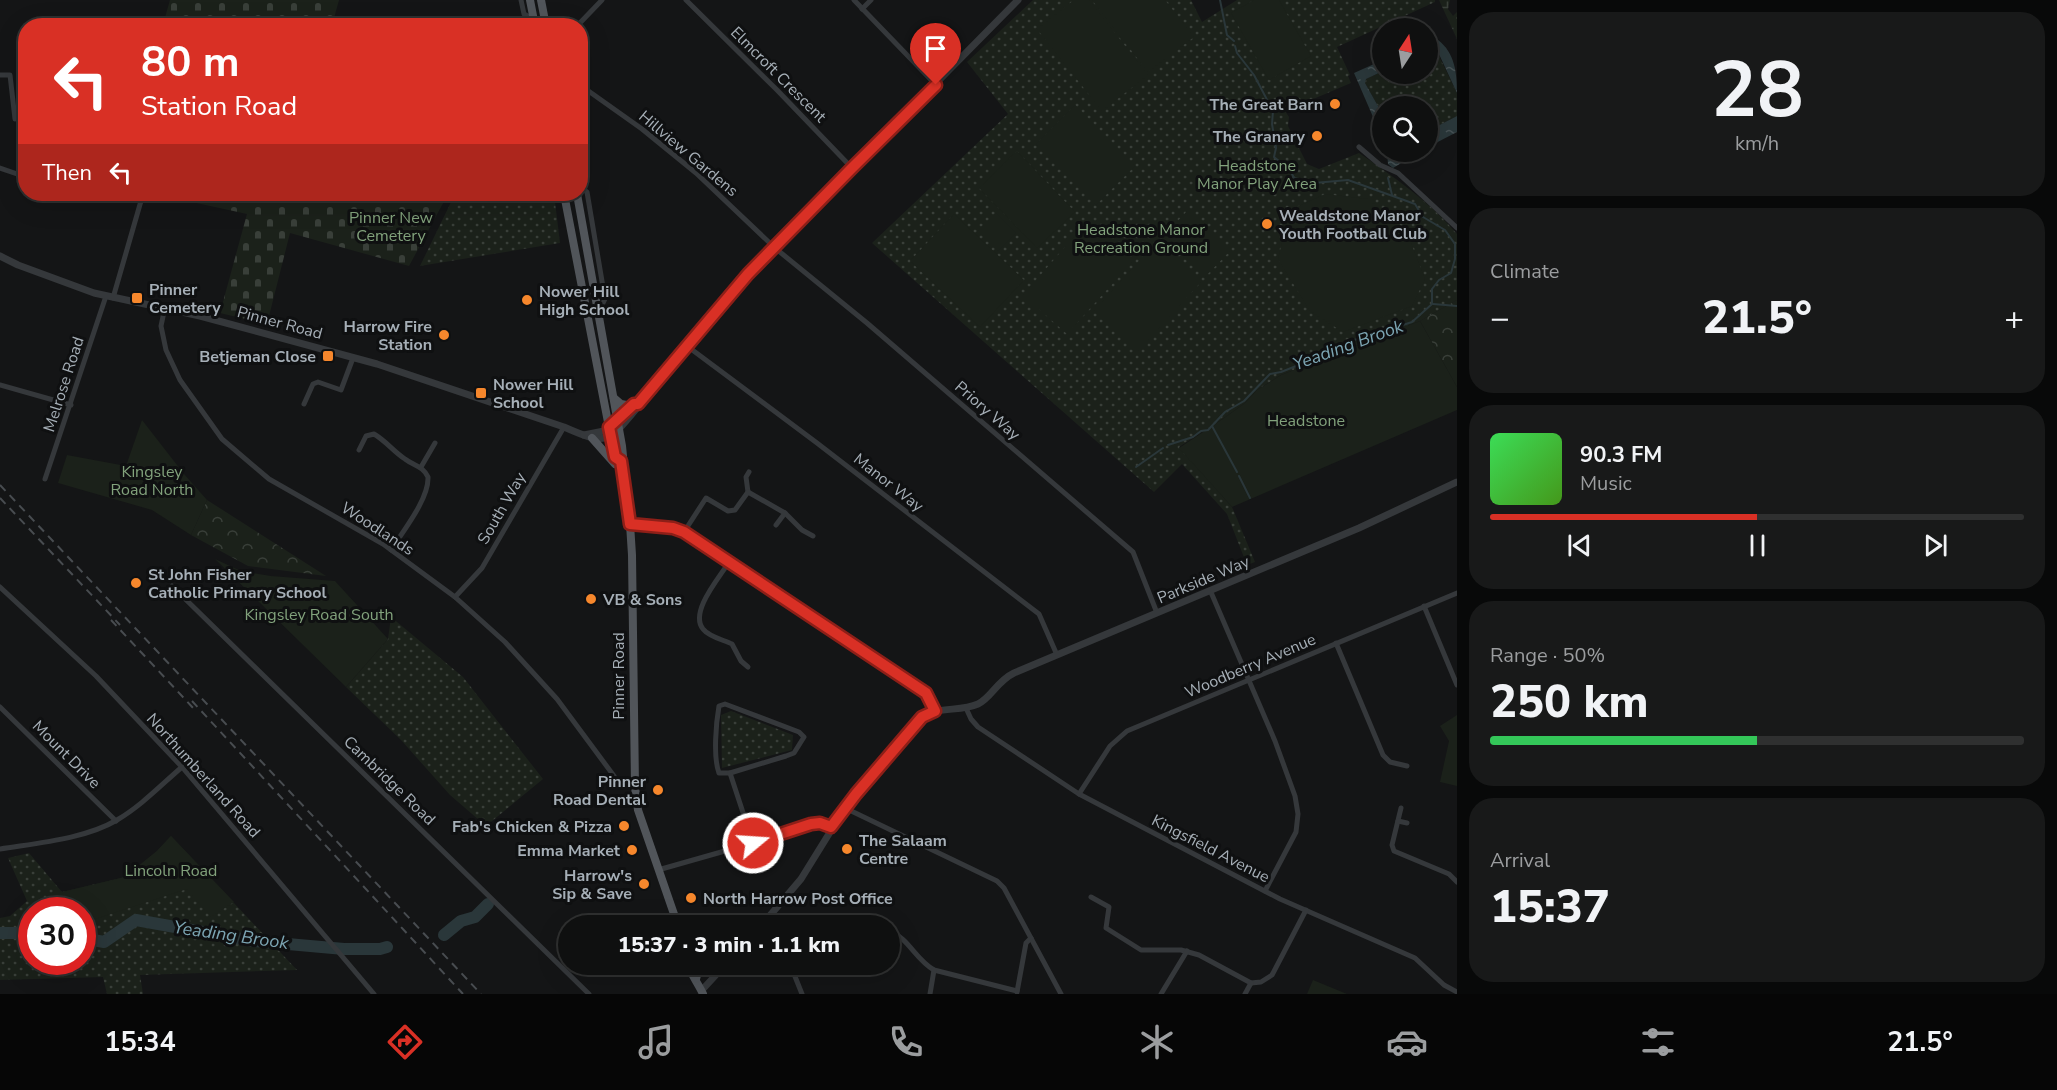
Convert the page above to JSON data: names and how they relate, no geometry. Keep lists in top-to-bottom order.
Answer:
{
  "streets": {
    "main road": ["Pinner Road"],
    "street": [
      "Elmcroft Crescent",
      "Hillview Gardens",
      "Melrose Road",
      "Priory Way",
      "Manor Way",
      "South Way",
      "Woodlands",
      "Parkside Way",
      "Woodberry Avenue",
      "Mount Drive",
      "Northumberland Road",
      "Cambridge Road",
      "Kingsfield Avenue"
    ]
  },
  "crossings": [
    ["Hillview Gardens", "Priory Way"],
    ["Pinner Road", "Melrose Road"],
    ["Pinner Road", "South Way"],
    ["Pinner Road", "Woodlands"],
    ["Priory Way", "Parkside Way"],
    ["Manor Way", "Parkside Way"],
    ["South Way", "Woodlands"],
    ["Parkside Way", "Kingsfield Avenue"],
    ["Woodberry Avenue", "Kingsfield Avenue"]
  ],
  "water": ["Yeading Brook"],
  "parks": [
    "Headstone Manor Play Area",
    "Pinner New Cemetery",
    "Headstone Manor Recreation Ground",
    "Headstone",
    "Kingsley Road North",
    "Kingsley Road South",
    "Lincoln Road"
  ],
  "places": {
    "other": [
      "The Great Barn",
      "The Granary",
      "Wealdstone Manor Youth Football Club",
      "Nower Hill High School",
      "Harrow Fire Station",
      "St John Fisher Catholic Primary School",
      "VB & Sons",
      "Pinner Road Dental",
      "Fab's Chicken & Pizza",
      "The Salaam Centre",
      "Emma Market",
      "Harrow's Sip & Save",
      "North Harrow Post Office"
    ],
    "transit": ["Pinner Cemetery", "Betjeman Close", "Nower Hill School"]
  },
  "north": "top",
  "page": {
    "tile": [
      ["28", "km/h"],
      "Climate",
      ["Range · 50%", "250 km"],
      ["Arrival", "15:37"]
    ],
    "turn": ["80 m", "Station Road"],
    "then": "Then",
    "heat": ["−", "21.5°", "+"],
    "song": ["90.3 FM", "Music"],
    "limit": "30",
    "trip": "15:37 · 3 min · 1.1 km",
    "tabs": ["15:34", "21.5°"]
  }
}
